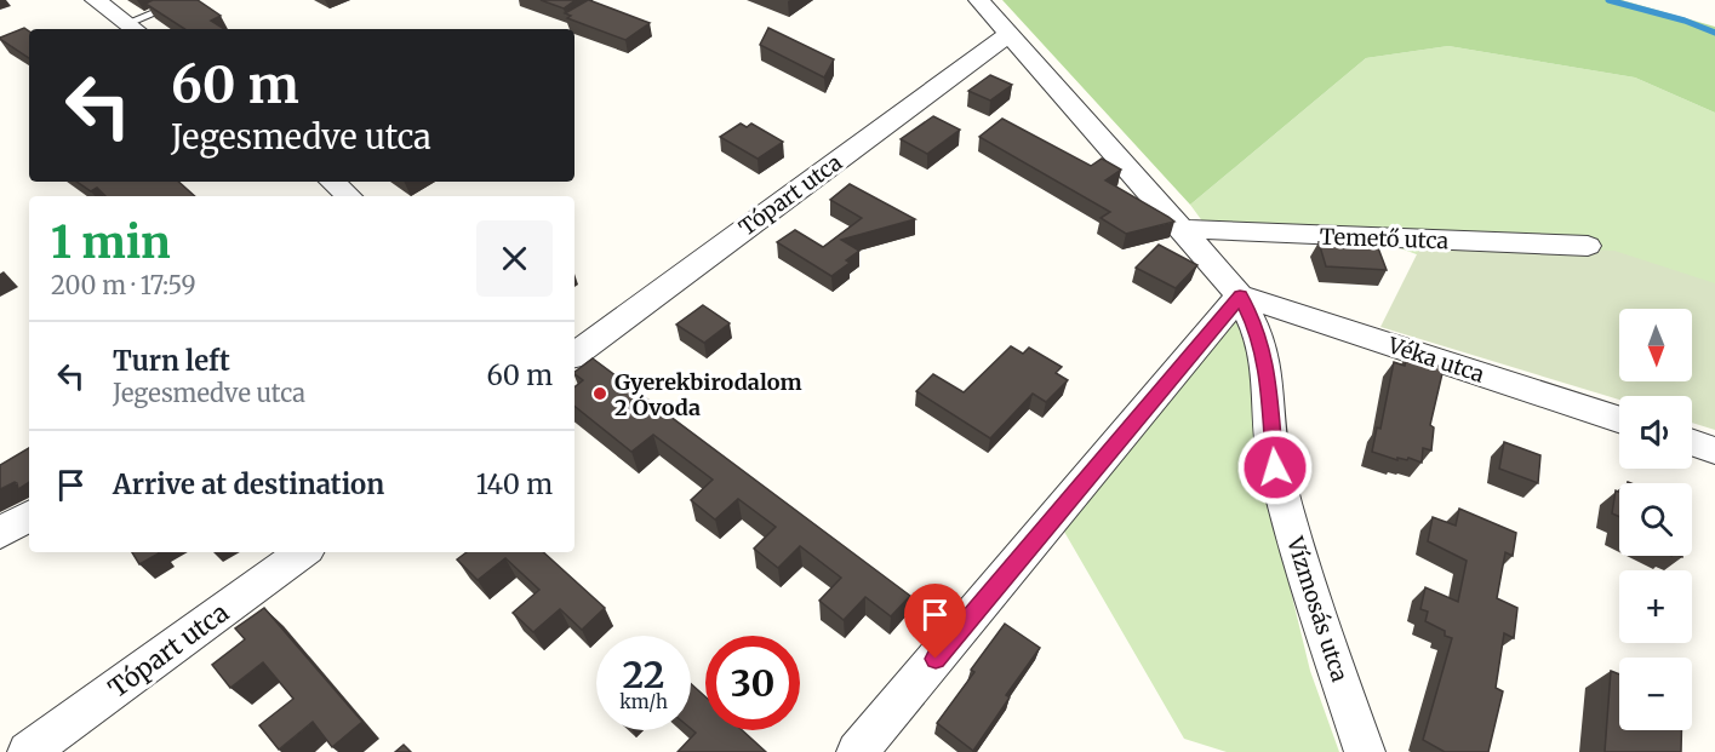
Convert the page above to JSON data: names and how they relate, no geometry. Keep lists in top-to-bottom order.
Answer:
{
  "streets": {
    "street": [
      "Tópart utca",
      "Temető utca",
      "Véka utca",
      "Vízmosás utca"
    ]
  },
  "crossings": [
    ["Véka utca", "Vízmosás utca"]
  ],
  "places": ["Gyerekbirodalom 2 Óvoda"],
  "north": "bottom",
  "page": {
    "turn": ["60 m", "Jegesmedve utca"],
    "heading": ["1 min", "200 m · 17:59"],
    "map_buttons": ["+", "−"],
    "list": [
      {
        "name": "Turn left",
        "note": "Jegesmedve utca",
        "value": "60 m"
      },
      {
        "name": "Arrive at destination",
        "value": "140 m"
      }
    ],
    "speed": "22 km/h",
    "limit": "30"
  }
}
